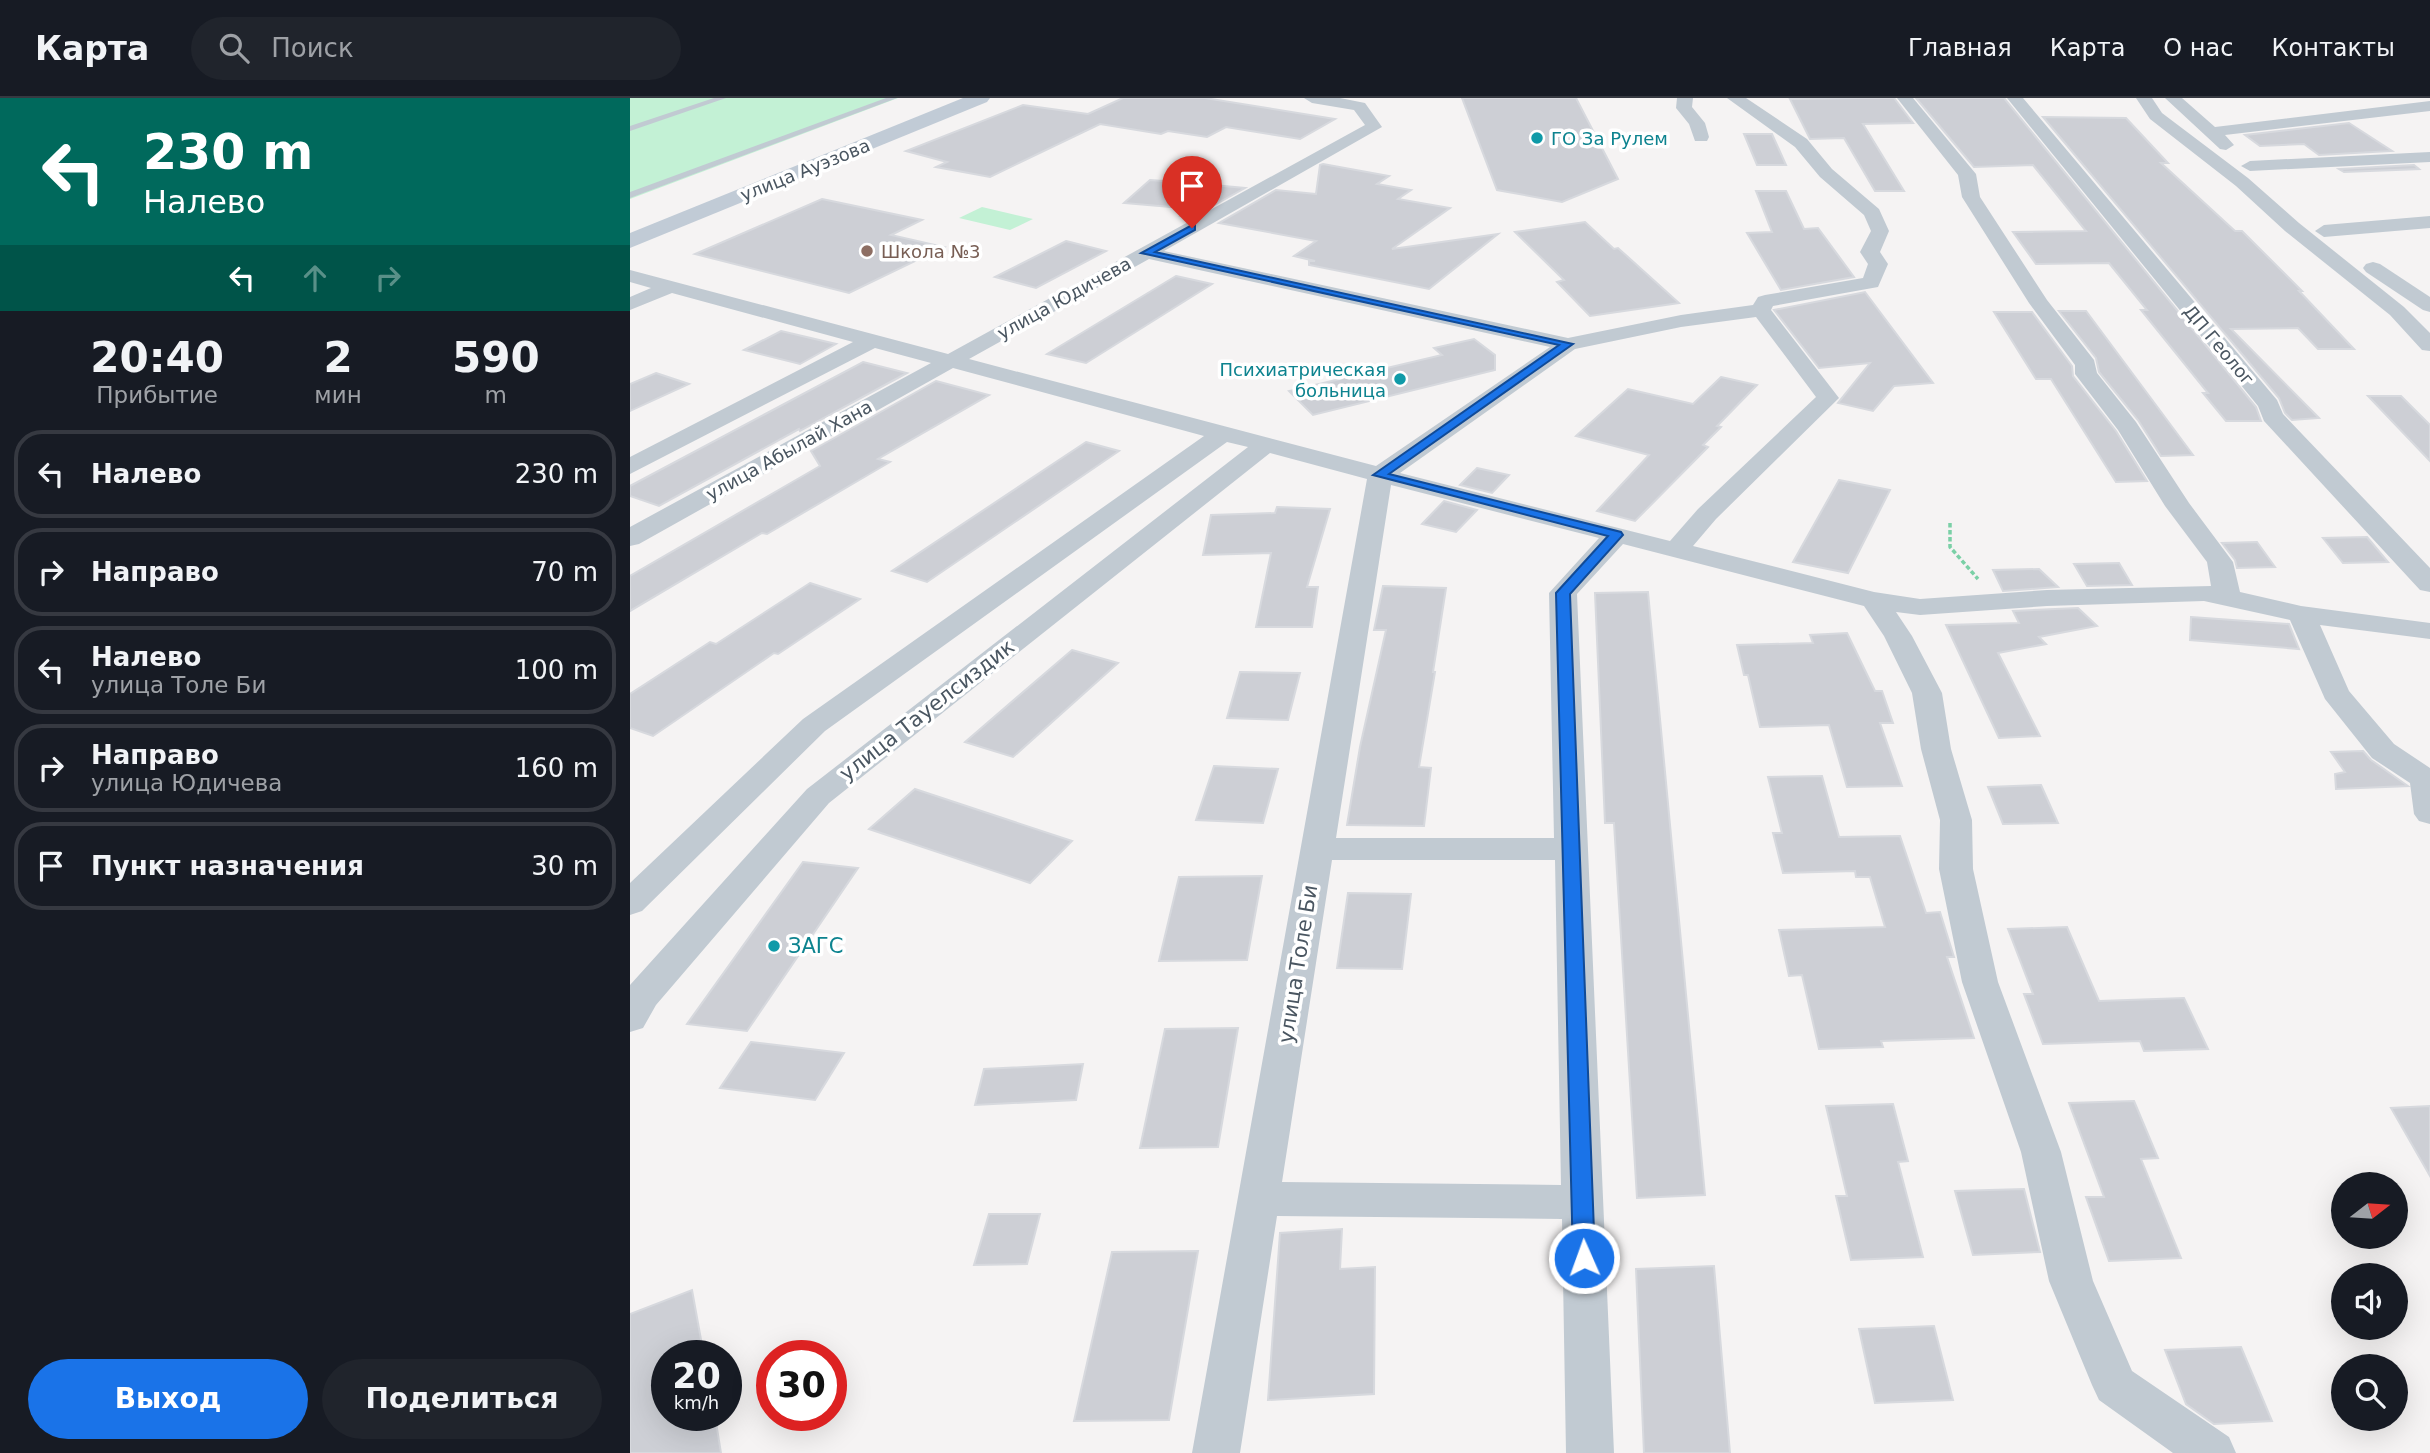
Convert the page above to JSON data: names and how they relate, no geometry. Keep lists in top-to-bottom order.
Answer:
{
  "streets": {
    "street": [
      "улица Ауэзова",
      "улица Юдичева",
      "ДП Геолог",
      "улица Абылай Хана",
      "улица Тауелсиздик",
      "улица Толе Би"
    ]
  },
  "crossings": [
    ["улица Юдичева", "улица Абылай Хана"]
  ],
  "places": [
    "ГО За Рулем",
    "Школа №3",
    "Психиатрическая больница",
    "ЗАГС"
  ],
  "north": "right",
  "page": {
    "header": "Карта",
    "search": "Поиск",
    "nav": [
      "Главная",
      "Карта",
      "О нас",
      "Контакты"
    ],
    "turn": ["230 m", "Налево"],
    "eta": [
      "20:40",
      "Прибытие",
      "2",
      "мин",
      "590",
      "m"
    ],
    "list": [
      {
        "name": "Налево",
        "value": "230 m"
      },
      {
        "name": "Направо",
        "value": "70 m"
      },
      {
        "name": "Налево",
        "note": "улица Толе Би",
        "value": "100 m"
      },
      {
        "name": "Направо",
        "note": "улица Юдичева",
        "value": "160 m"
      },
      {
        "name": "Пункт назначения",
        "value": "30 m"
      }
    ],
    "speed": "20 km/h",
    "limit": "30",
    "buttons": ["Выход", "Поделиться"]
  }
}
